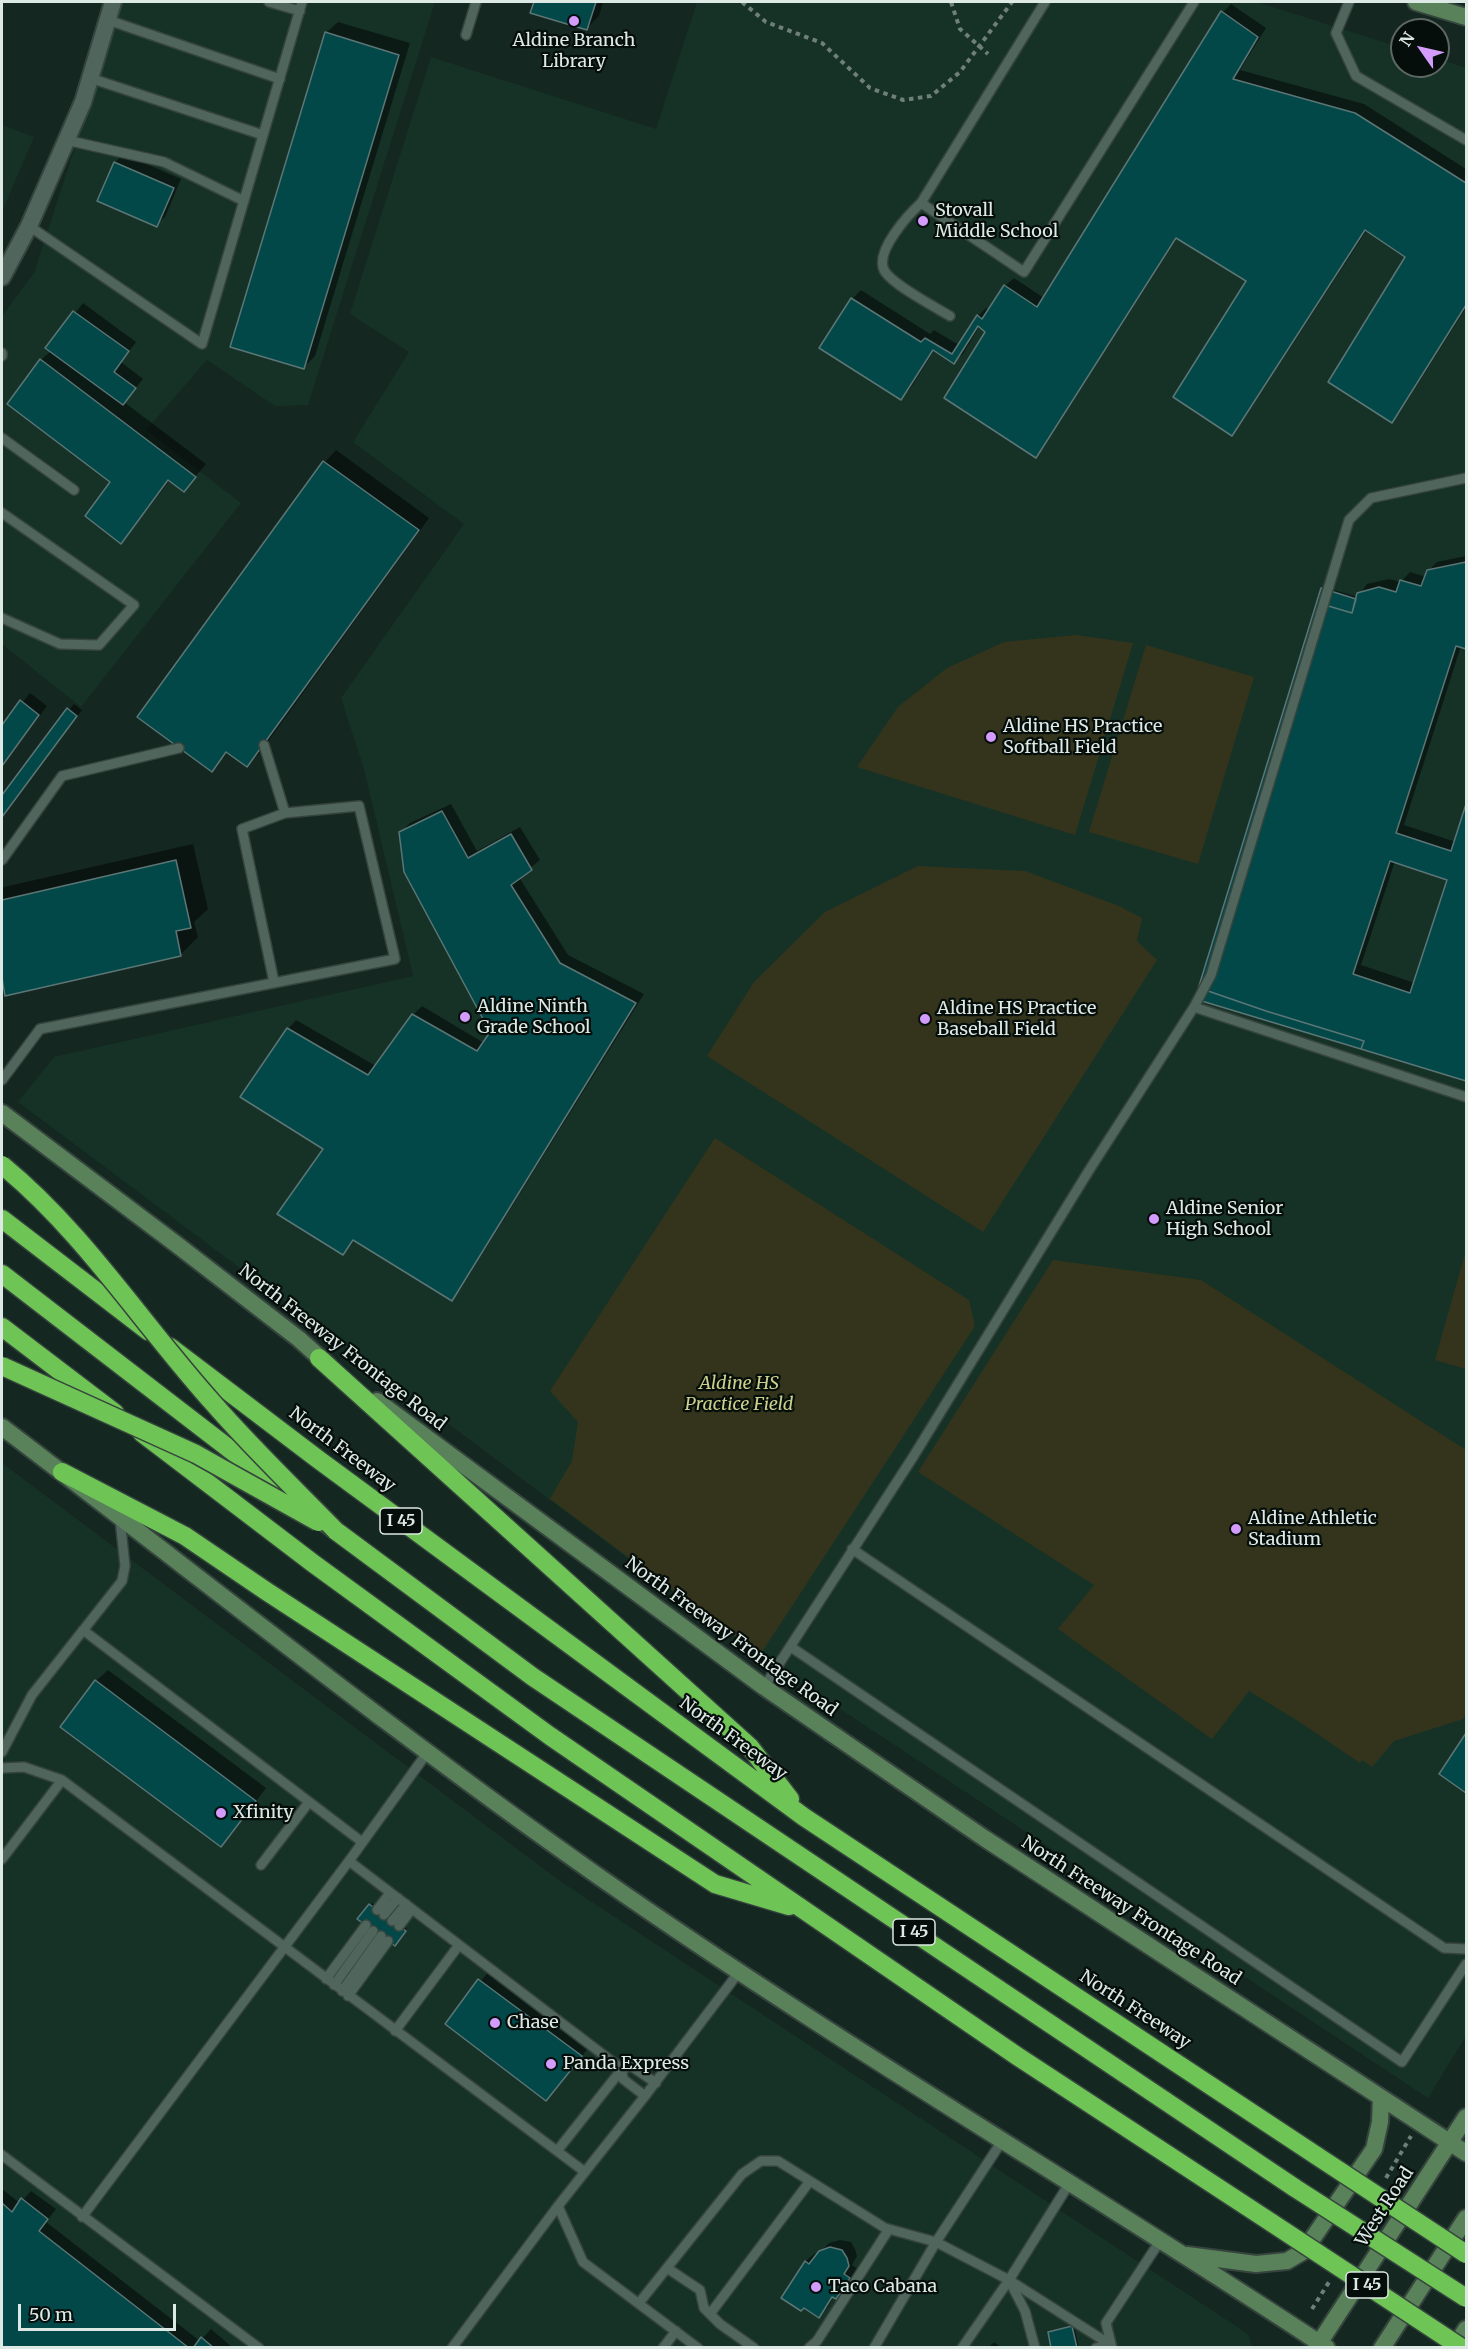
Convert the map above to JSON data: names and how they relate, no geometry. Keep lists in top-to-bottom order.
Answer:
{
  "streets": {
    "highway": ["North Freeway", "I 45"],
    "main road": ["North Freeway Frontage Road", "West Road"]
  },
  "crossings": [
    ["North Freeway Frontage Road", "West Road"]
  ],
  "parks": ["Aldine HS Practice Field"],
  "places": [
    "Aldine Branch Library",
    "Stovall Middle School",
    "Aldine HS Practice Softball Field",
    "Aldine Ninth Grade School",
    "Aldine HS Practice Baseball Field",
    "Aldine Senior High School",
    "Aldine Athletic Stadium",
    "Xfinity",
    "Chase",
    "Panda Express",
    "Taco Cabana"
  ],
  "scale_bar": "50 m",
  "north": "top left"
}
